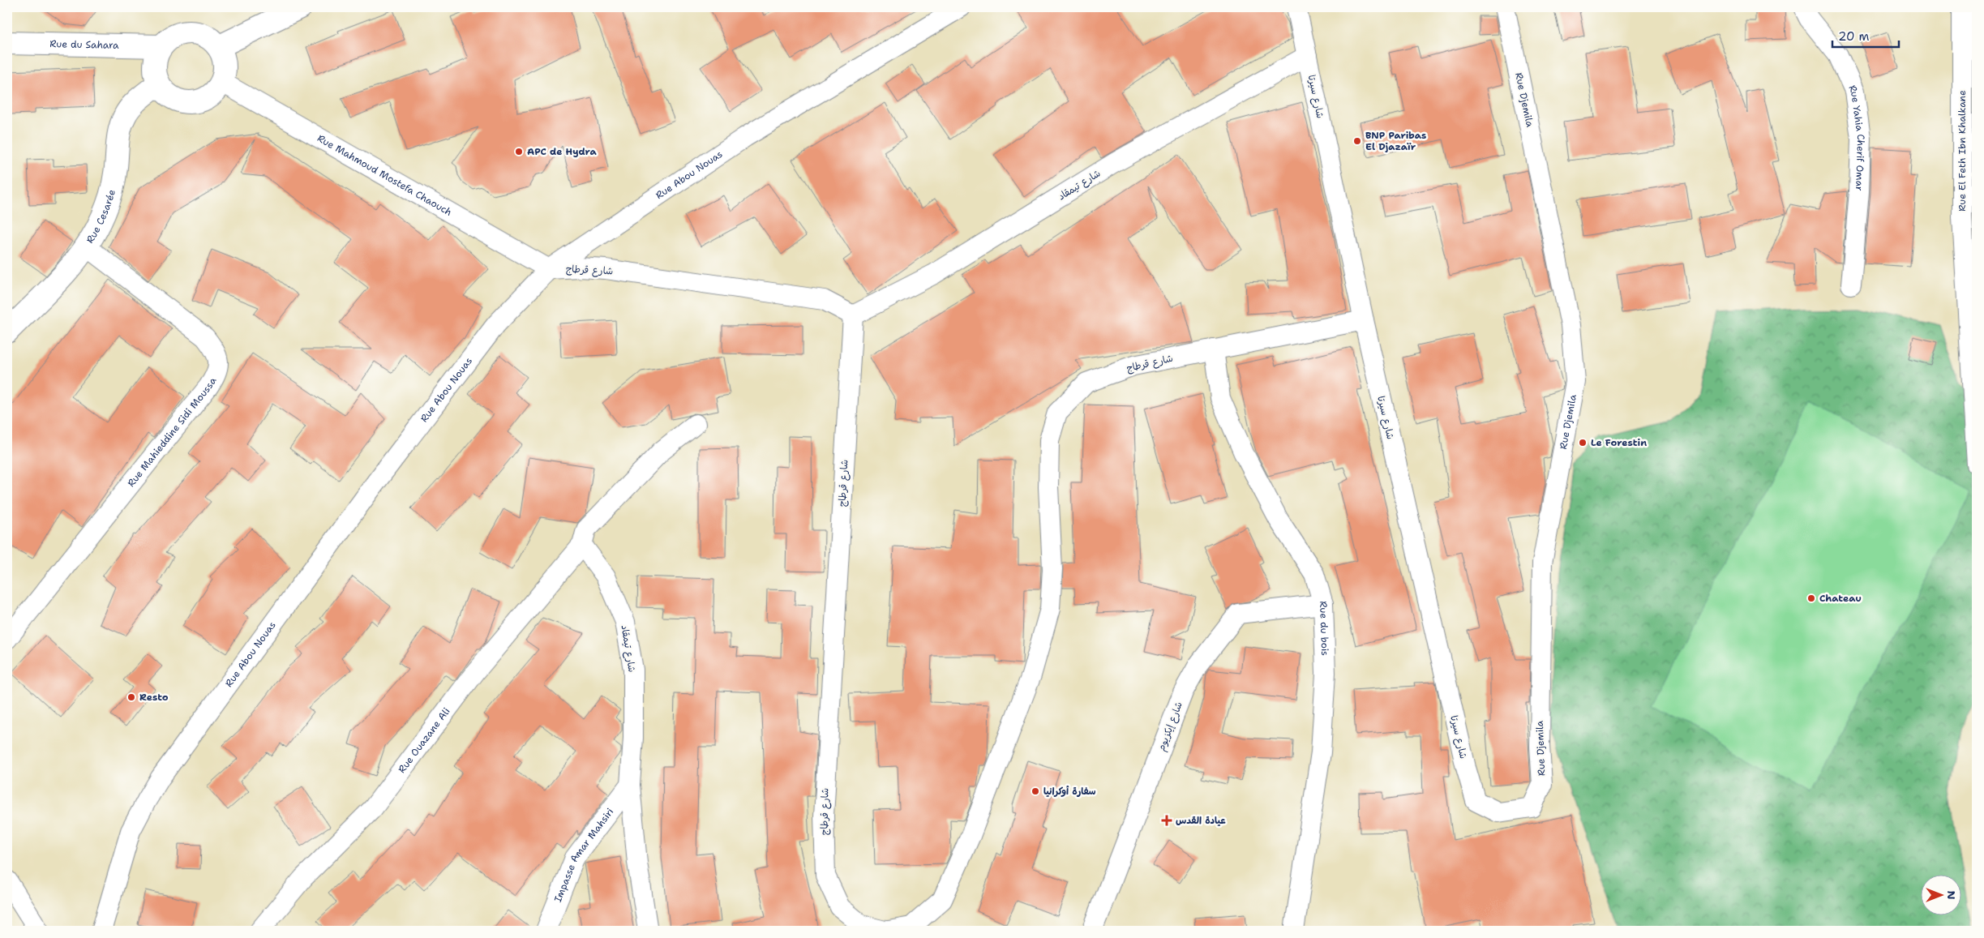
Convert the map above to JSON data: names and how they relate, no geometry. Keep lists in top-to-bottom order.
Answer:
{
  "streets": {
    "street": [
      "Rue du Sahara",
      "شارع سيرتا",
      "Rue Djemila",
      "Rue Yahia Cherif Omar",
      "Rue El Feth Ibn Khalkane",
      "Rue Abou Nouas",
      "Rue Mahmoud Mostefa Chaouch",
      "شارع تيمقاد",
      "Rue Cesarée",
      "شارع قرطاج",
      "Rue Mahieddine Sidi Moussa",
      "Rue du bois",
      "شارع إيكزيوم",
      "Rue Ouazane Ali",
      "Impasse Amar Mahsiri"
    ]
  },
  "crossings": [
    ["Rue du Sahara", "Rue Mahmoud Mostefa Chaouch"],
    ["Rue du Sahara", "Rue Cesarée"],
    ["شارع سيرتا", "Rue Djemila"],
    ["شارع سيرتا", "شارع تيمقاد"],
    ["شارع سيرتا", "شارع قرطاج"],
    ["Rue Abou Nouas", "Rue Mahmoud Mostefa Chaouch"],
    ["Rue Abou Nouas", "شارع قرطاج"],
    ["Rue Mahmoud Mostefa Chaouch", "Rue Cesarée"],
    ["Rue Mahmoud Mostefa Chaouch", "شارع قرطاج"],
    ["شارع تيمقاد", "شارع قرطاج"],
    ["شارع تيمقاد", "Rue Ouazane Ali"],
    ["شارع تيمقاد", "Impasse Amar Mahsiri"],
    ["Rue Cesarée", "Rue Mahieddine Sidi Moussa"],
    ["شارع قرطاج", "Rue du bois"],
    ["Rue du bois", "شارع إيكزيوم"]
  ],
  "places": {
    "other": [
      "BNP Paribas El Djazaïr",
      "APC de Hydra",
      "Le Forestin",
      "Chateau",
      "Resto",
      "سفارة أوكرانيا"
    ],
    "health": ["عيادة القدس"]
  },
  "scale_bar": "20 m",
  "north": "right"
}
